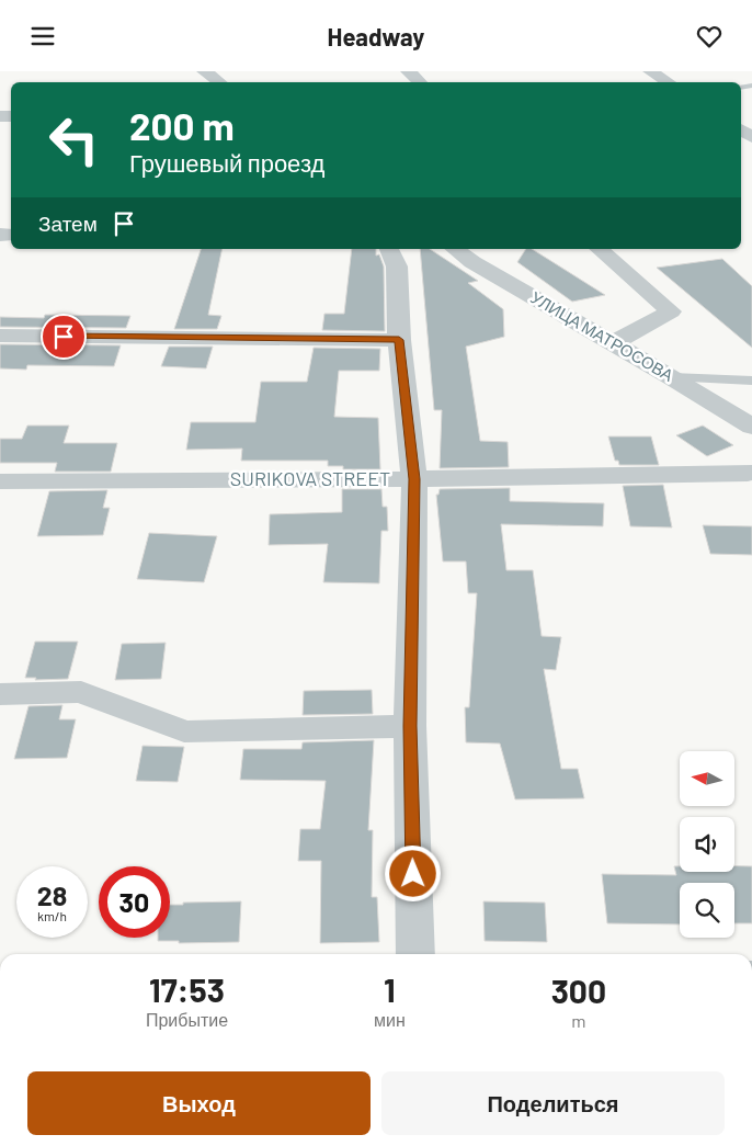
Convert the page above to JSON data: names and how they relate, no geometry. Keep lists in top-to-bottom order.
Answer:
{
  "streets": {
    "street": ["УЛИЦА МАТРОСОВА", "SURIKOVA STREET"]
  },
  "north": "left",
  "page": {
    "header": "Headway",
    "turn": ["200 m", "Грушевый проезд"],
    "then": "Затем",
    "speed": "28 km/h",
    "limit": "30",
    "eta": [
      "17:53",
      "Прибытие",
      "1",
      "мин",
      "300",
      "m"
    ],
    "buttons": ["Выход", "Поделиться"]
  }
}
